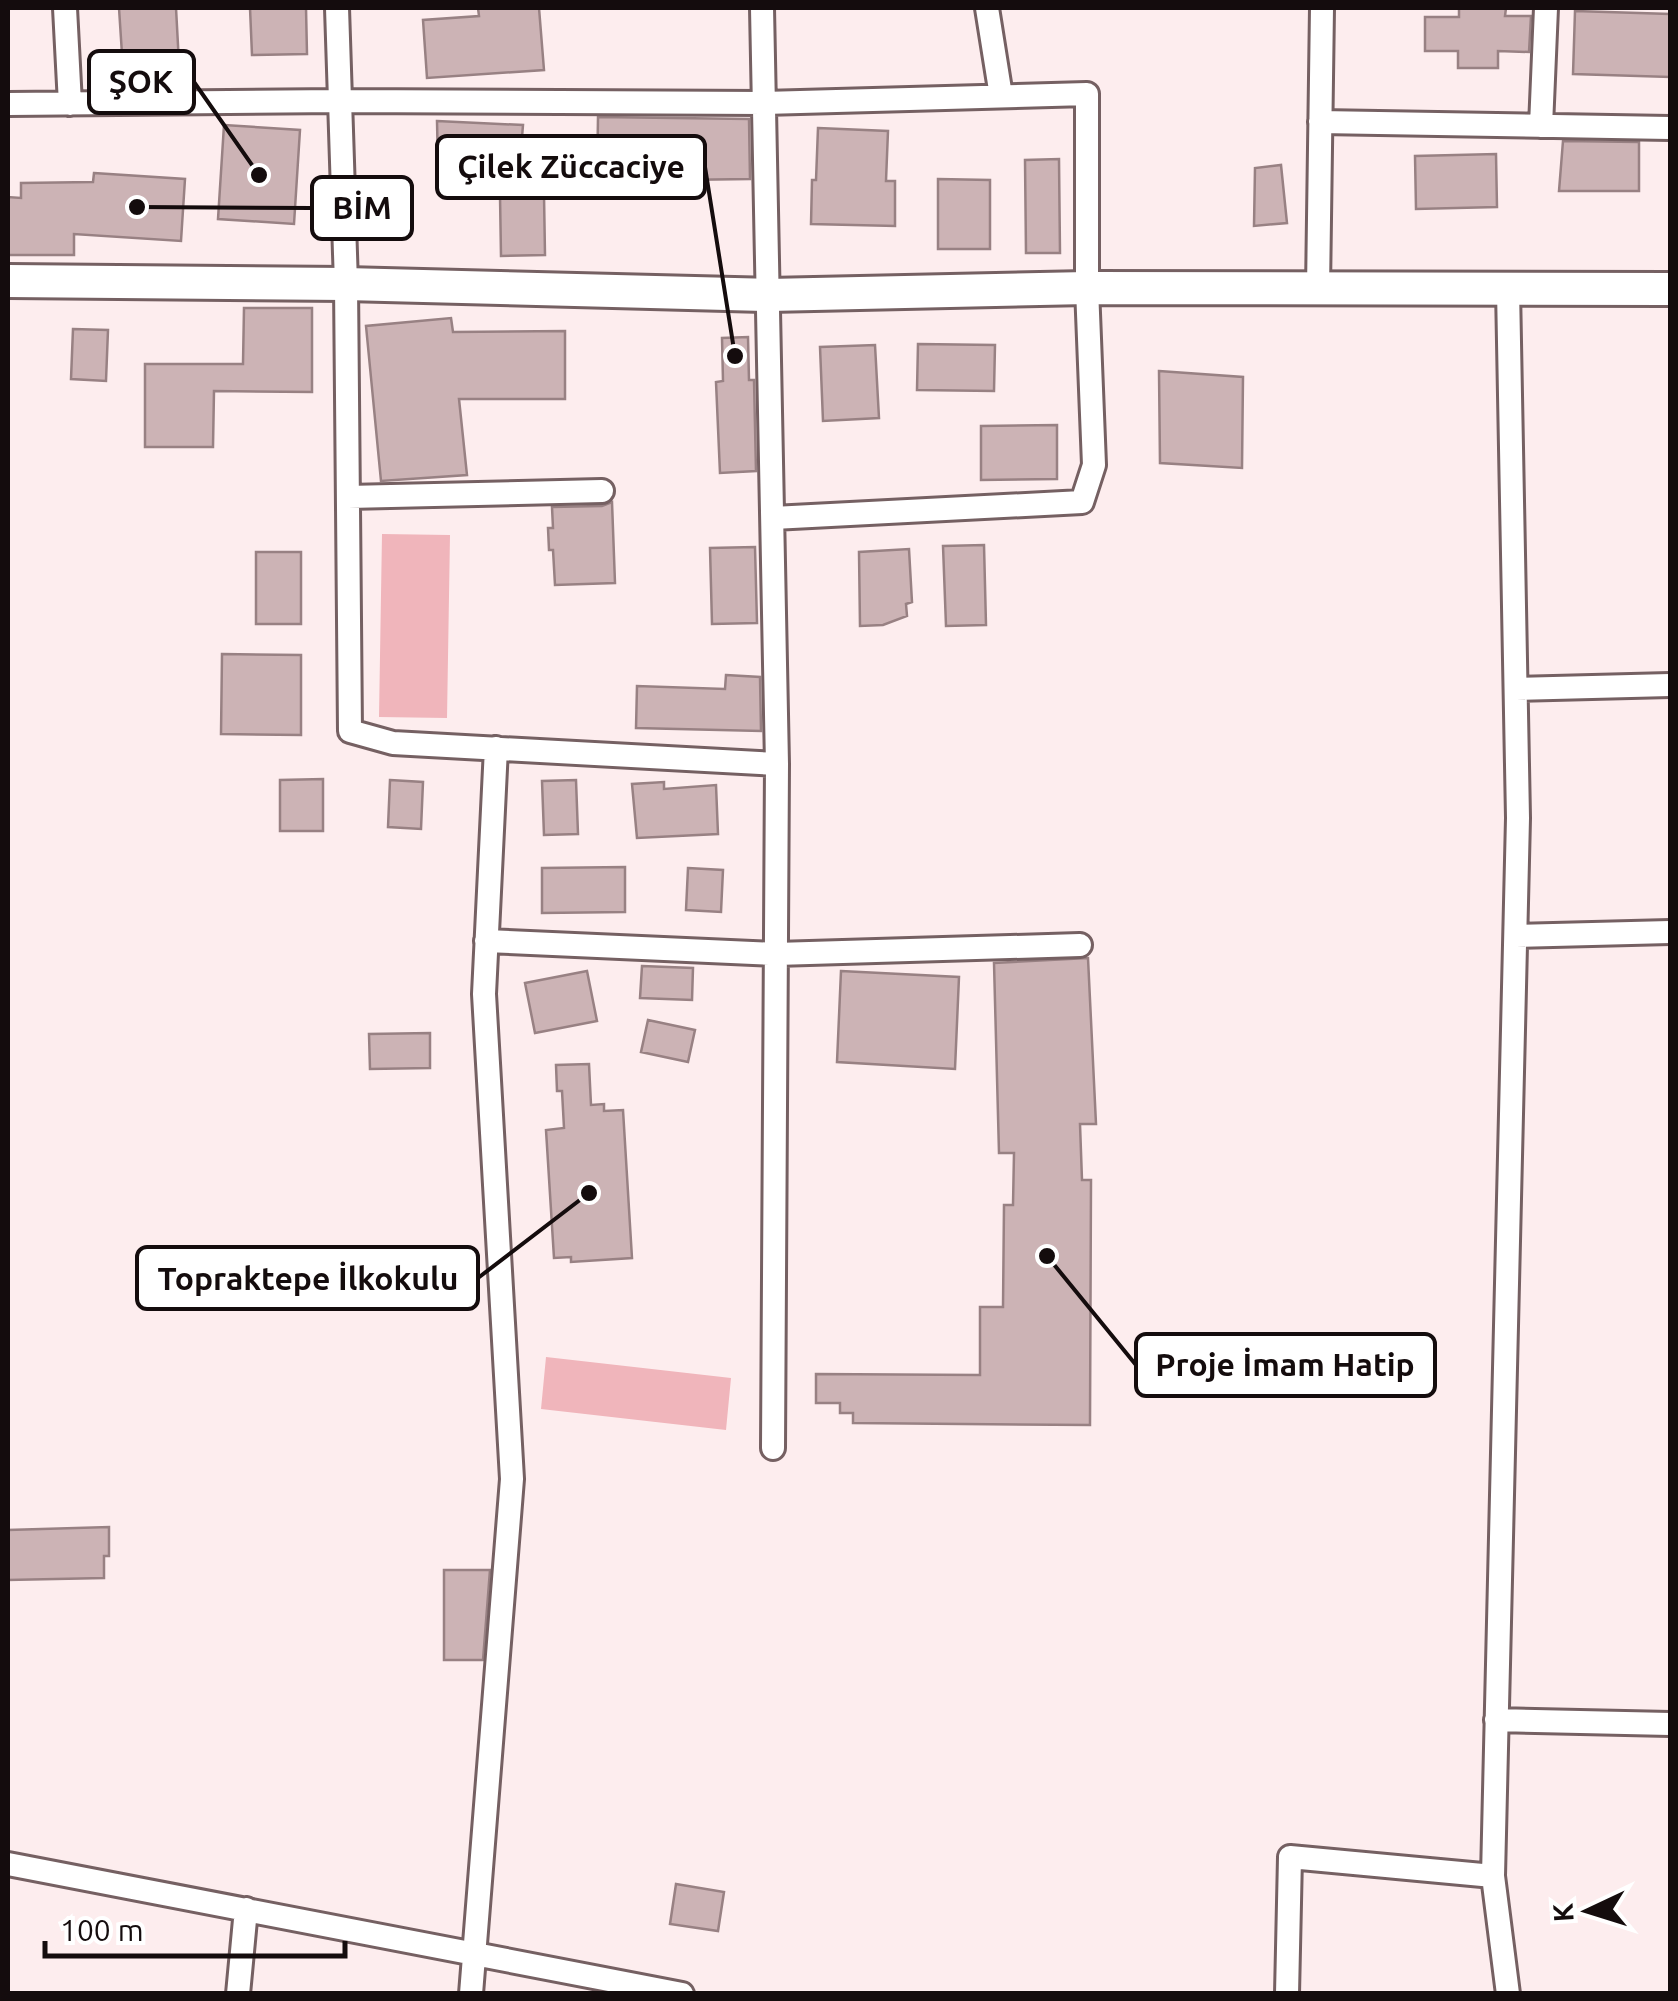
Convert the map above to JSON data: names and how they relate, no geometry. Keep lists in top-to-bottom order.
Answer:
{
  "places": [
    "ŞOK",
    "BİM",
    "Çilek Züccaciye",
    "Topraktepe İlkokulu",
    "Proje İmam Hatip"
  ],
  "scale_bar": "100 m",
  "north": "left"
}
